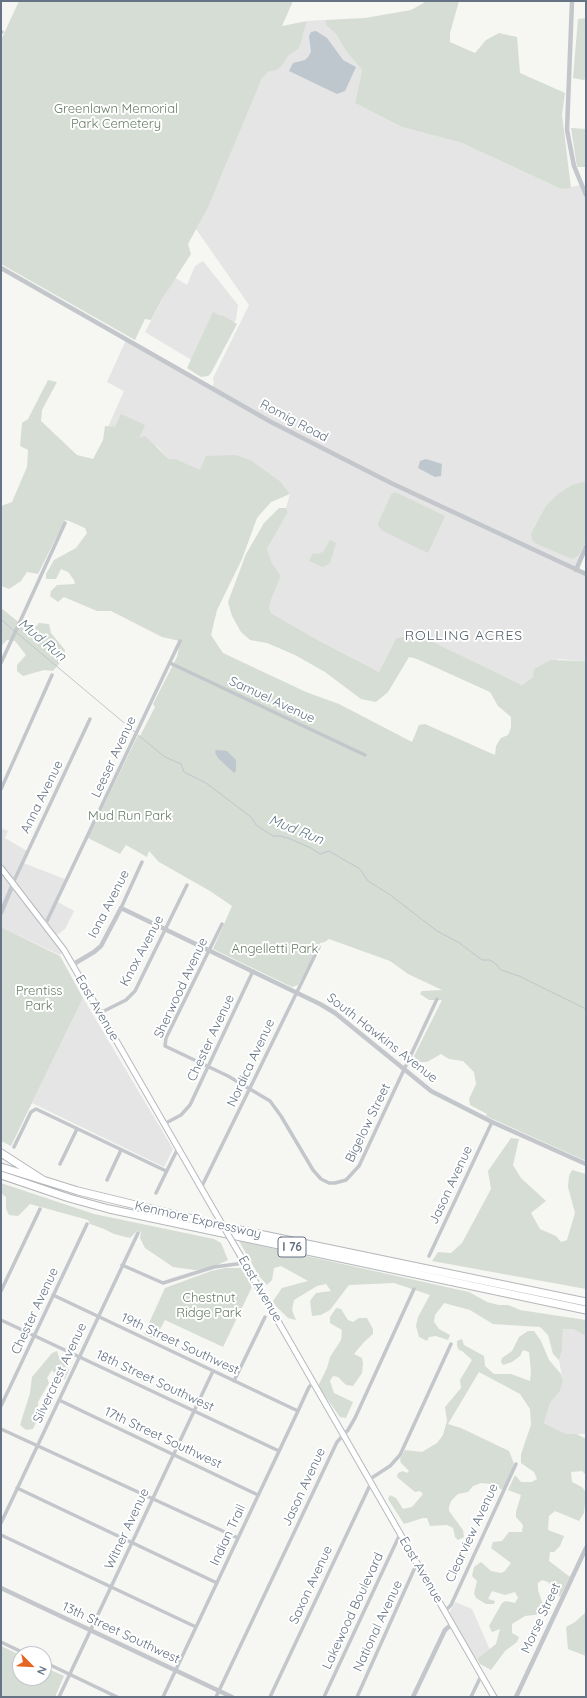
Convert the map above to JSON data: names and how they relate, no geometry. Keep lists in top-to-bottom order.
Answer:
{
  "streets": {
    "highway": ["Kenmore Expressway", "I 76"],
    "main road": ["East Avenue"],
    "street": [
      "Romig Road",
      "Samuel Avenue",
      "Leeser Avenue",
      "Anna Avenue",
      "Iona Avenue",
      "Knox Avenue",
      "Sherwood Avenue",
      "Chester Avenue",
      "South Hawkins Avenue",
      "Nordica Avenue",
      "Bigelow Street",
      "Jason Avenue",
      "19th Street Southwest",
      "Silvercrest Avenue",
      "18th Street Southwest",
      "17th Street Southwest",
      "Witner Avenue",
      "Clearview Avenue",
      "Indian Trail",
      "Saxon Avenue",
      "Lakewood Boulevard",
      "Morse Street",
      "National Avenue",
      "13th Street Southwest"
    ]
  },
  "crossings": [
    ["Samuel Avenue", "Leeser Avenue"],
    ["Leeser Avenue", "East Avenue"],
    ["Anna Avenue", "East Avenue"],
    ["Iona Avenue", "East Avenue"],
    ["Iona Avenue", "South Hawkins Avenue"],
    ["Knox Avenue", "East Avenue"],
    ["Knox Avenue", "South Hawkins Avenue"],
    ["Sherwood Avenue", "South Hawkins Avenue"],
    ["Sherwood Avenue", "Bigelow Street"],
    ["East Avenue", "Chester Avenue"],
    ["East Avenue", "Nordica Avenue"],
    ["East Avenue", "Jason Avenue"],
    ["East Avenue", "Clearview Avenue"],
    ["East Avenue", "Indian Trail"],
    ["East Avenue", "Saxon Avenue"],
    ["East Avenue", "Lakewood Boulevard"],
    ["East Avenue", "National Avenue"],
    ["Chester Avenue", "South Hawkins Avenue"],
    ["Chester Avenue", "Bigelow Street"],
    ["Chester Avenue", "19th Street Southwest"],
    ["Chester Avenue", "18th Street Southwest"],
    ["South Hawkins Avenue", "Nordica Avenue"],
    ["South Hawkins Avenue", "Bigelow Street"],
    ["South Hawkins Avenue", "Jason Avenue"],
    ["Nordica Avenue", "Bigelow Street"],
    ["Jason Avenue", "13th Street Southwest"],
    ["19th Street Southwest", "Silvercrest Avenue"],
    ["19th Street Southwest", "Witner Avenue"],
    ["19th Street Southwest", "Indian Trail"],
    ["Silvercrest Avenue", "18th Street Southwest"],
    ["Silvercrest Avenue", "17th Street Southwest"],
    ["18th Street Southwest", "Witner Avenue"],
    ["18th Street Southwest", "Indian Trail"],
    ["17th Street Southwest", "Witner Avenue"],
    ["17th Street Southwest", "Indian Trail"],
    ["Witner Avenue", "13th Street Southwest"],
    ["Indian Trail", "13th Street Southwest"]
  ],
  "districts": ["ROLLING ACRES"],
  "water": ["Mud Run"],
  "parks": [
    "Greenlawn Memorial Park Cemetery",
    "Mud Run Park",
    "Angelletti Park",
    "Prentiss Park",
    "Chestnut Ridge Park"
  ],
  "north": "bottom right"
}
